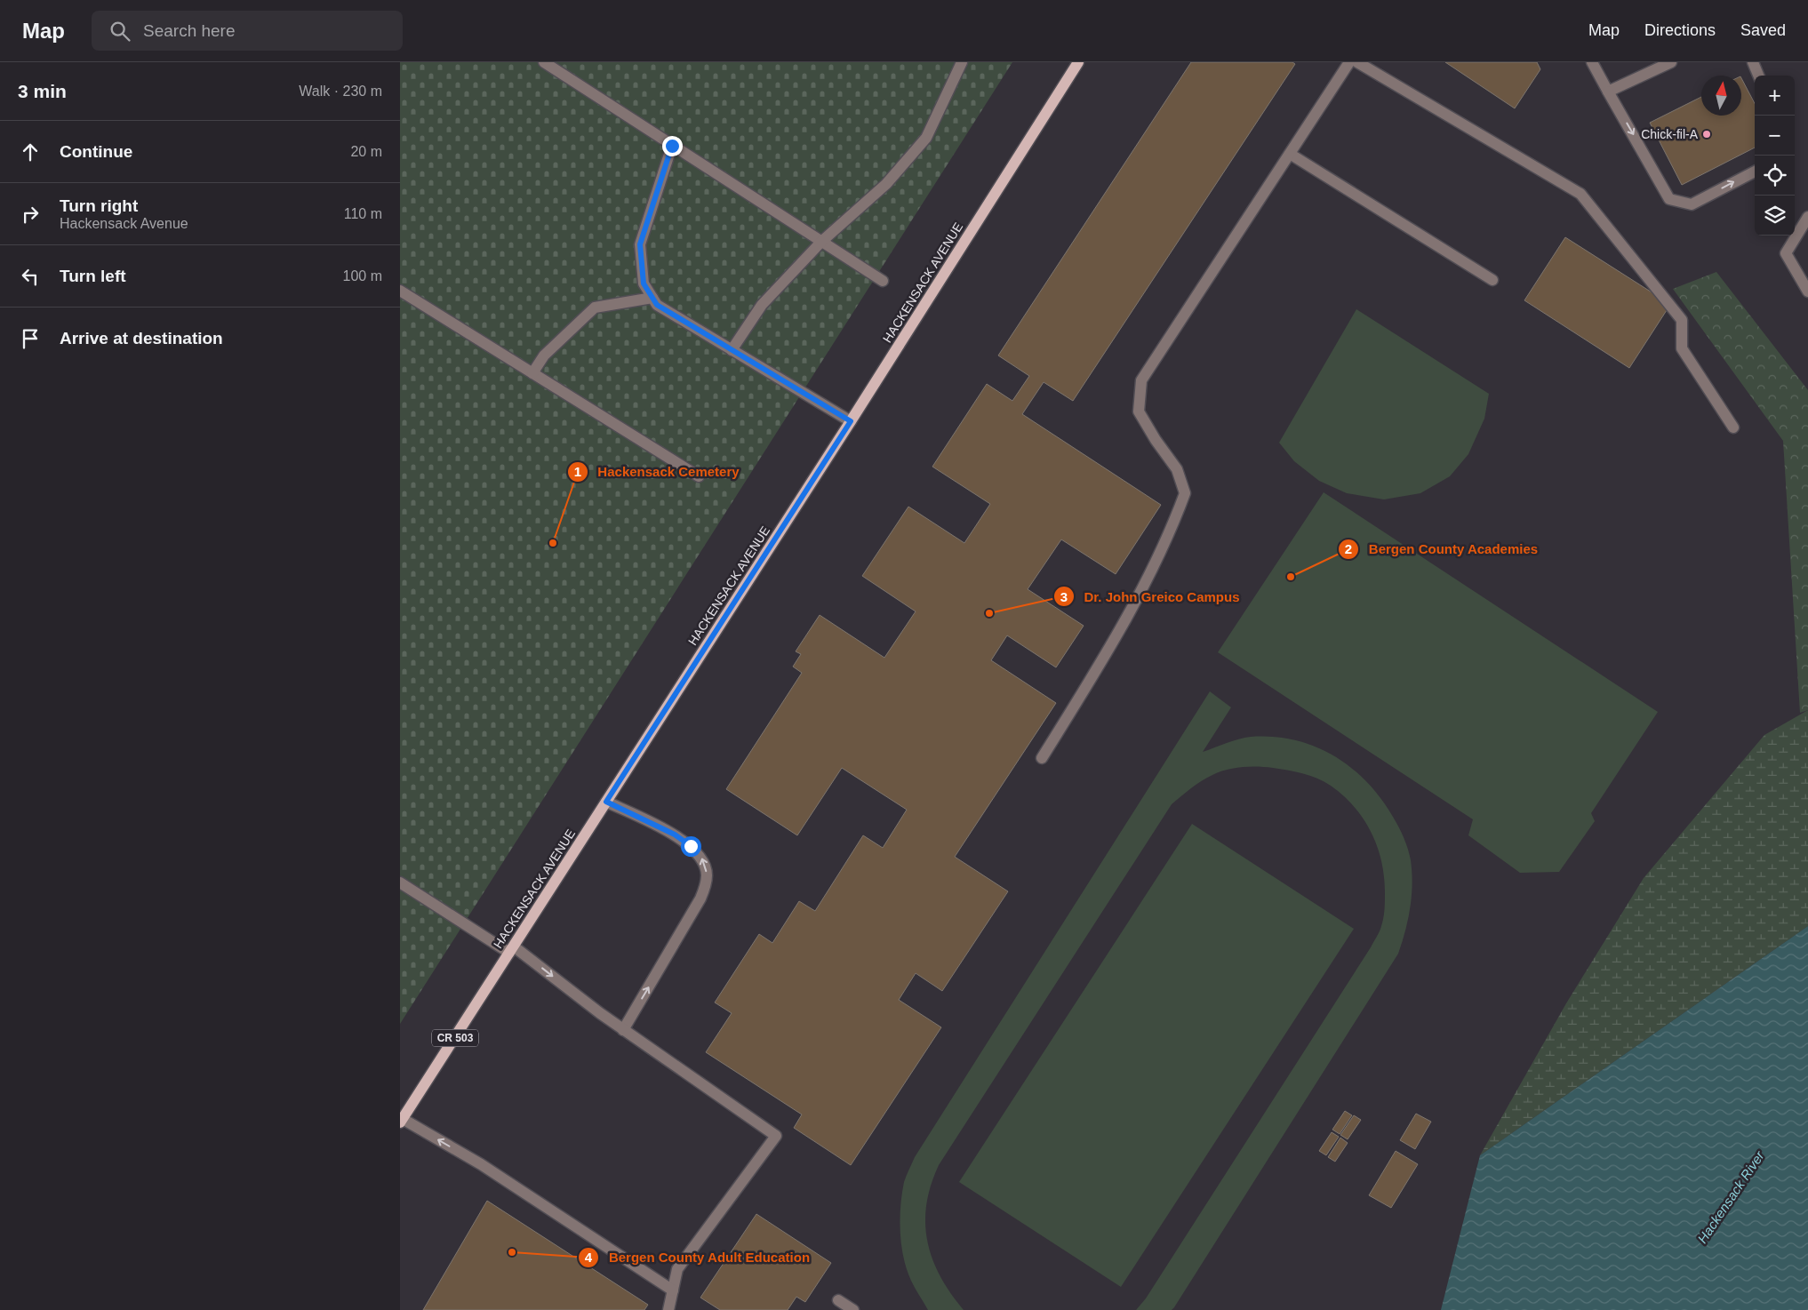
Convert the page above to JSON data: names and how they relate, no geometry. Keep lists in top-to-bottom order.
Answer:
{
  "streets": {
    "main road": ["HACKENSACK AVENUE", "CR 503"]
  },
  "water": ["Hackensack River"],
  "places": [
    "Chick-fil-A",
    "Hackensack Cemetery",
    "Bergen County Academies",
    "Dr. John Greico Campus",
    "Bergen County Adult Education"
  ],
  "north": "top",
  "page": {
    "header": "Map",
    "search": "Search here",
    "nav": ["Map", "Directions", "Saved"],
    "heading": ["3 min", "Walk · 230 m"],
    "map_buttons": ["+", "−"],
    "list": [
      ["Continue", "20 m"],
      ["Turn right", "Hackensack Avenue", "110 m"],
      ["Turn left", "100 m"],
      "Arrive at destination"
    ]
  }
}
